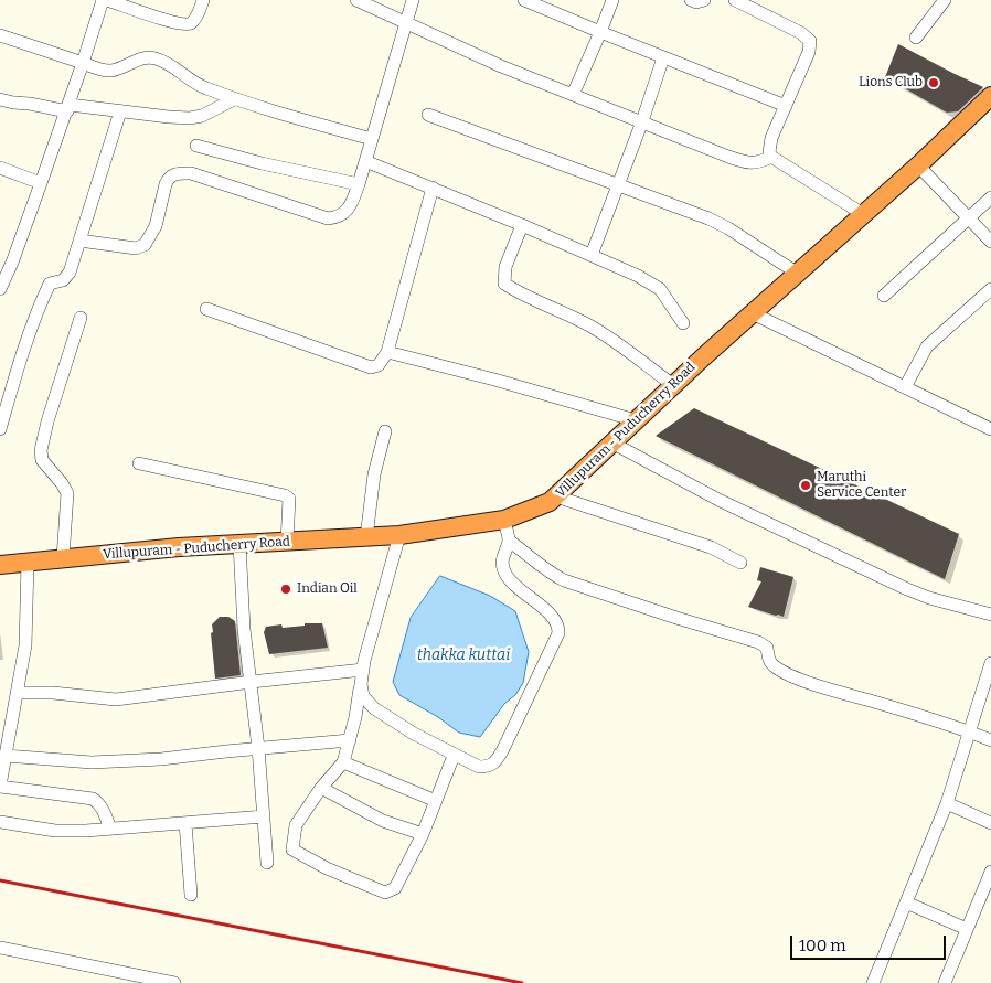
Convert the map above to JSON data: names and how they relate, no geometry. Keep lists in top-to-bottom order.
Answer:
{
  "streets": {
    "highway": ["Villupuram - Puducherry Road"]
  },
  "water": ["thakka kuttai"],
  "places": ["Lions Club", "Maruthi Service Center", "Indian Oil"],
  "scale_bar": "100 m"
}
